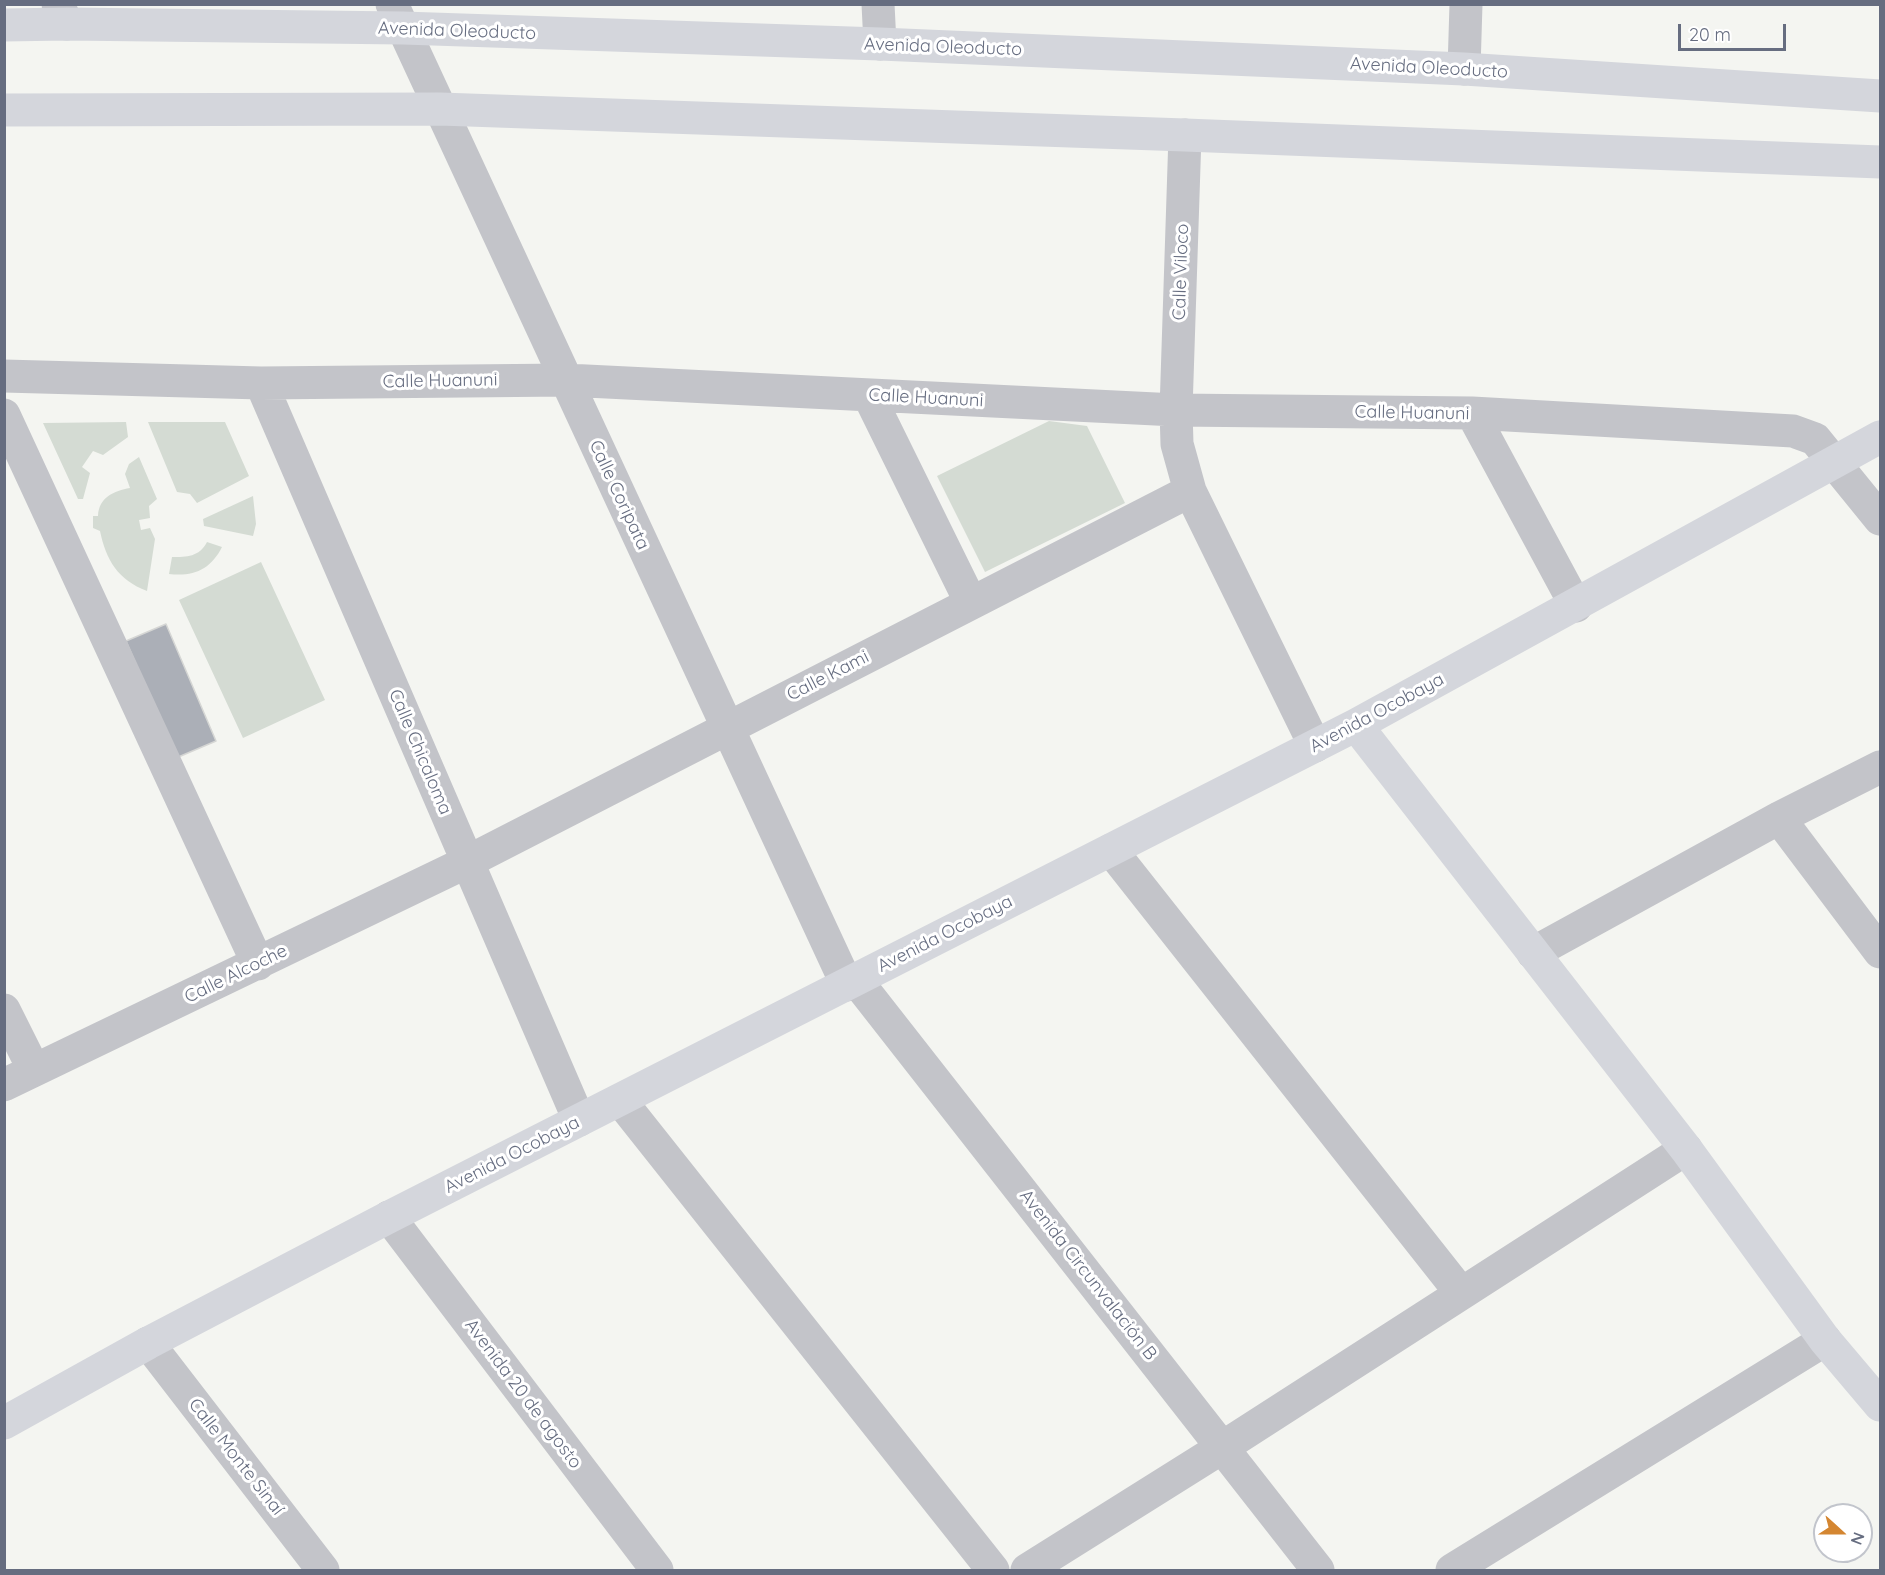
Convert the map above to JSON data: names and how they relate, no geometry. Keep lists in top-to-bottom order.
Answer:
{
  "streets": {
    "street": [
      "Avenida Oleoducto",
      "Calle Viloco",
      "Calle Huanuni",
      "Calle Coripata",
      "Calle Kami",
      "Avenida Ocobaya",
      "Calle Chicaloma",
      "Calle Alcoche",
      "Avenida Circunvalación B",
      "Avenida 20 de agosto",
      "Calle Monte Sinaí"
    ]
  },
  "crossings": [
    ["Avenida Oleoducto", "Calle Coripata"],
    ["Calle Viloco", "Calle Huanuni"],
    ["Calle Viloco", "Calle Kami"],
    ["Calle Viloco", "Avenida Ocobaya"],
    ["Calle Huanuni", "Calle Coripata"],
    ["Calle Huanuni", "Avenida Ocobaya"],
    ["Calle Huanuni", "Calle Chicaloma"],
    ["Calle Coripata", "Calle Kami"],
    ["Calle Coripata", "Avenida Ocobaya"],
    ["Calle Coripata", "Avenida Circunvalación B"],
    ["Calle Kami", "Calle Chicaloma"],
    ["Calle Kami", "Calle Alcoche"],
    ["Avenida Ocobaya", "Calle Chicaloma"],
    ["Avenida Ocobaya", "Avenida Circunvalación B"],
    ["Avenida Ocobaya", "Avenida 20 de agosto"],
    ["Avenida Ocobaya", "Calle Monte Sinaí"],
    ["Calle Chicaloma", "Calle Alcoche"]
  ],
  "scale_bar": "20 m",
  "north": "right"
}
